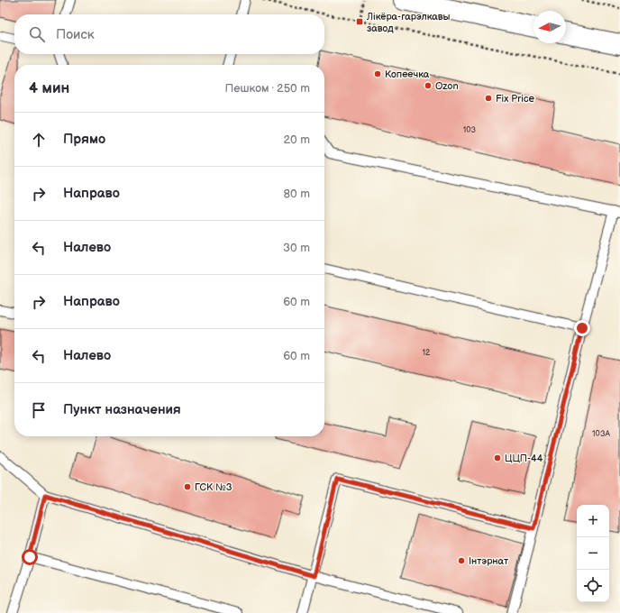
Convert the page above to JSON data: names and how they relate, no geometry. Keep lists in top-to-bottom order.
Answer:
{
  "places": {
    "transit": ["Лікёра-гарэлкавы завод"],
    "other": [
      "Копеечка",
      "Ozon",
      "Fix Price",
      "ЦЦП-44",
      "ГСК №3",
      "Інтэрнат"
    ]
  },
  "house_numbers": ["103", "12", "103А"],
  "north": "left",
  "page": {
    "search": "Поиск",
    "heading": ["4 мин", "Пешком · 250 m"],
    "list": [
      ["Прямо", "20 m"],
      ["Направо", "80 m"],
      ["Налево", "30 m"],
      ["Направо", "60 m"],
      ["Налево", "60 m"],
      "Пункт назначения"
    ],
    "map_buttons": ["+", "−"]
  }
}
